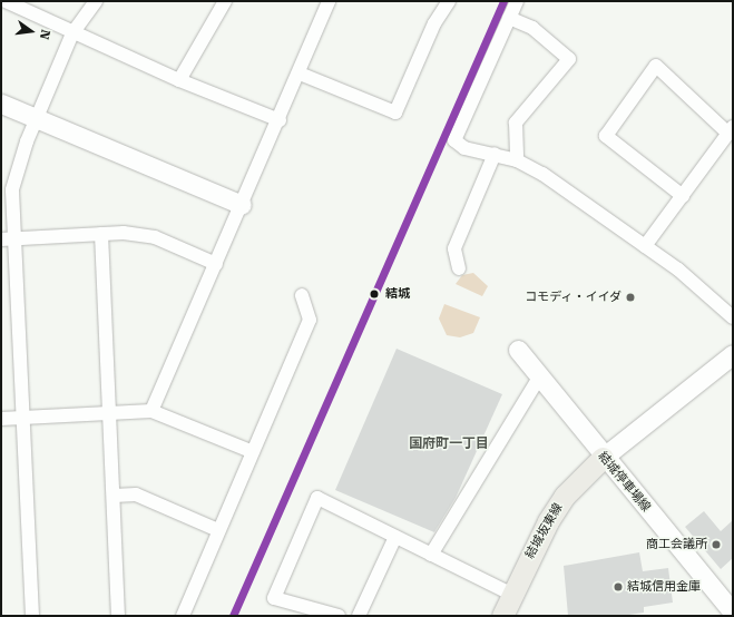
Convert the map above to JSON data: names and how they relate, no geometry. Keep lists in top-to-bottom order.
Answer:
{
  "streets": {
    "main road": ["結城坂東線"],
    "street": ["結城停車場線"]
  },
  "crossings": [
    ["結城停車場線", "結城坂東線"]
  ],
  "districts": ["国府町一丁目"],
  "places": [
    "結城",
    "コモディ・イイダ",
    "商工会議所",
    "結城信用金庫"
  ],
  "north": "right"
}
